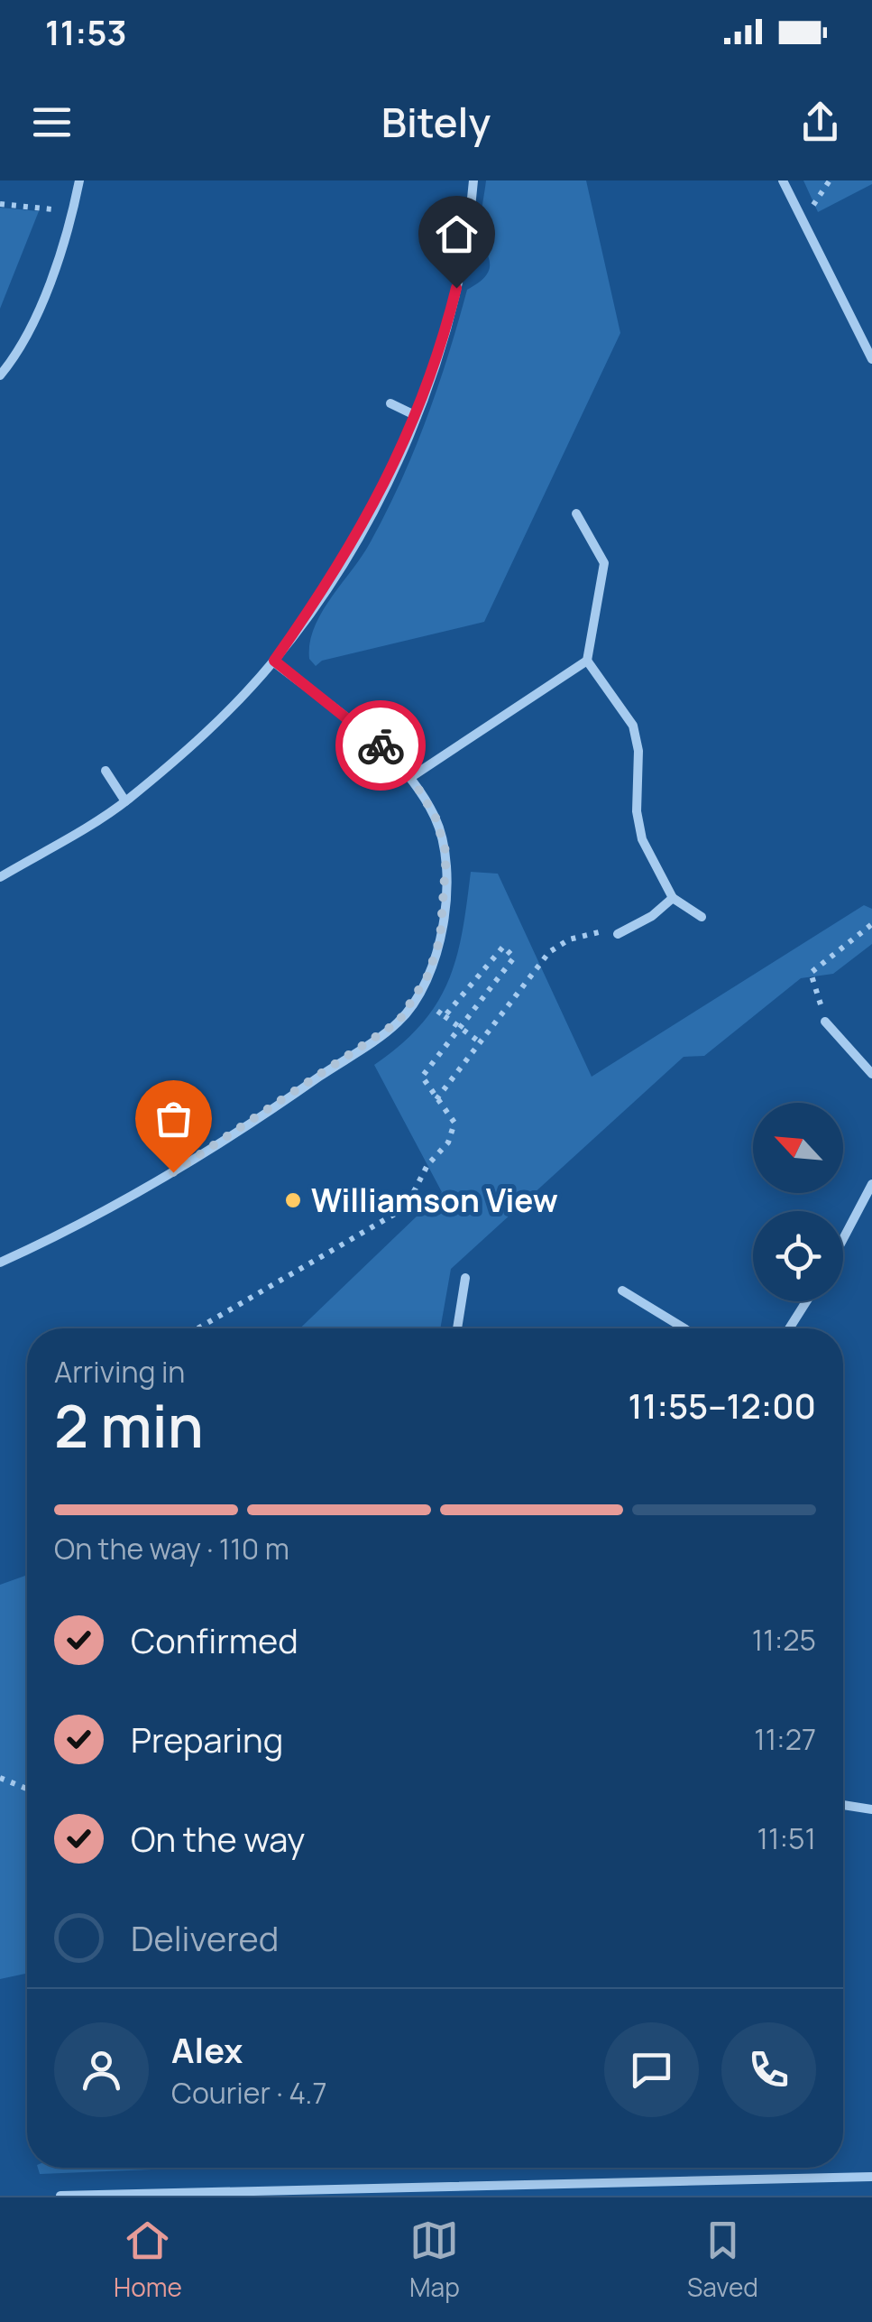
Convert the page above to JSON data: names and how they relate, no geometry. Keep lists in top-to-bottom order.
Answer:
{
  "places": ["Williamson View"],
  "north": "top left",
  "page": {
    "status": "11:53",
    "header": "Bitely",
    "heading": ["2 min", "Arriving in", "11:55–12:00"],
    "panel": ["Alex", "Courier · 4.7"],
    "bar": "On the way · 110 m",
    "list": [
      ["Confirmed", "11:25"],
      ["Preparing", "11:27"],
      ["On the way", "11:51"],
      "Delivered"
    ],
    "tabs": ["Home", "Map", "Saved"]
  }
}
